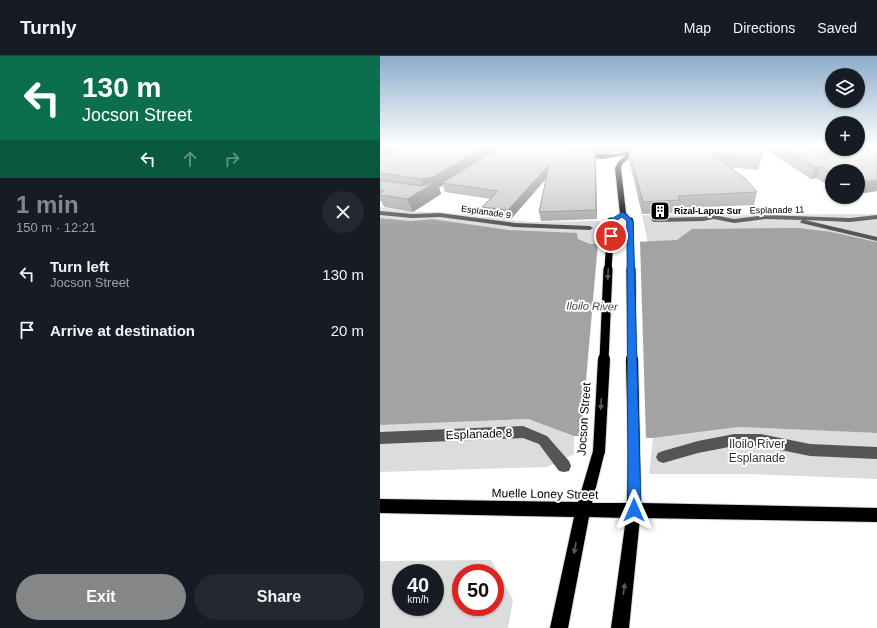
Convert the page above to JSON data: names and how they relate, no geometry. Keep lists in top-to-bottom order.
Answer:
{
  "streets": {
    "main road": ["Jocson Street", "Muelle Loney Street"],
    "street": ["Esplanade 11", "Esplanade 9", "Esplanade 8"]
  },
  "crossings": [
    ["Jocson Street", "Muelle Loney Street"]
  ],
  "water": ["Iloilo River"],
  "parks": ["Iloilo River Esplanade"],
  "places": {
    "building": ["Rizal-Lapuz Sur"]
  },
  "page": {
    "header": "Turnly",
    "nav": ["Map", "Directions", "Saved"],
    "turn": ["130 m", "Jocson Street"],
    "map_buttons": ["+", "−"],
    "heading": ["1 min", "150 m · 12:21"],
    "list": [
      {
        "name": "Turn left",
        "note": "Jocson Street",
        "value": "130 m"
      },
      {
        "name": "Arrive at destination",
        "value": "20 m"
      }
    ],
    "speed": "40 km/h",
    "limit": "50",
    "buttons": ["Exit", "Share"]
  }
}
